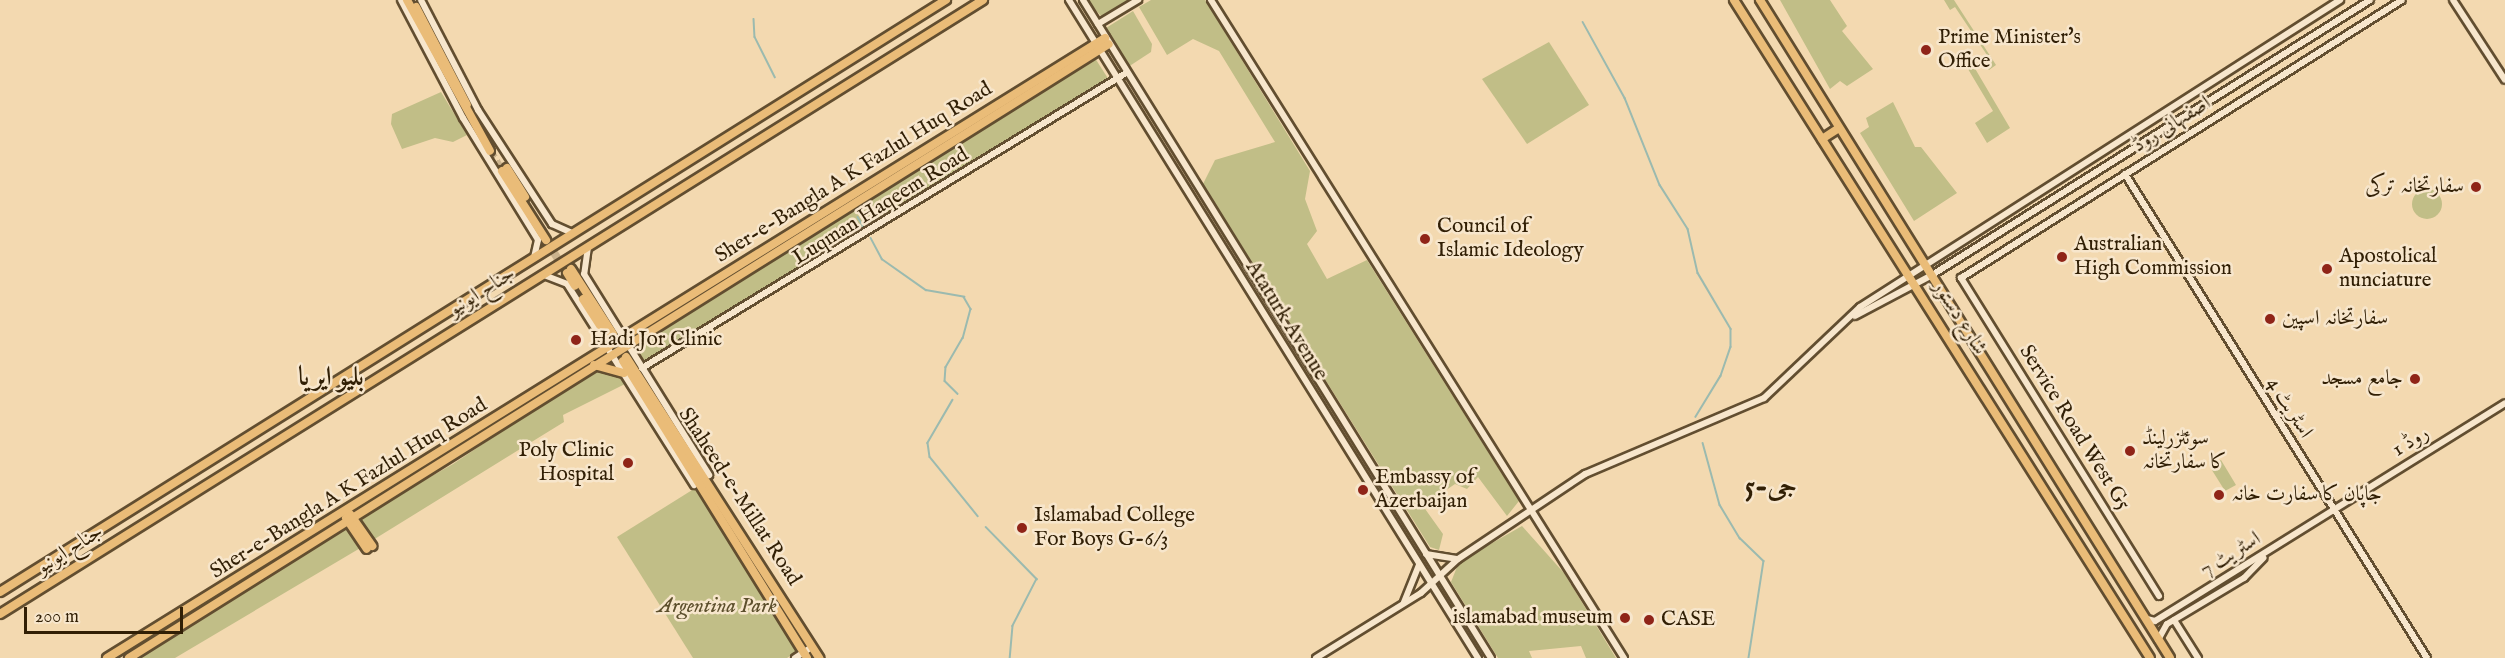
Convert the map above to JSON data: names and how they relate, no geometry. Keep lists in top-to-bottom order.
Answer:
{
  "streets": {
    "main road": [
      "Sher-e-Bangla A K Fazlul Huq Road",
      "جناح ایونیو",
      "شارع دستور",
      "Shaheed-e-Millat Road"
    ],
    "street": [
      "اصفہانی روڈ",
      "Luqman Haqeem Road",
      "Ataturk Avenue",
      "اسٹریٹ 4",
      "Service Road West G5",
      "روڈ 1",
      "اسٹریٹ 7"
    ]
  },
  "crossings": [
    ["اصفہانی روڈ", "اسٹریٹ 4"],
    ["اصفہانی روڈ", "Service Road West G5"],
    ["Sher-e-Bangla A K Fazlul Huq Road", "Ataturk Avenue"],
    ["Sher-e-Bangla A K Fazlul Huq Road", "Shaheed-e-Millat Road"],
    ["Luqman Haqeem Road", "Ataturk Avenue"],
    ["Luqman Haqeem Road", "Shaheed-e-Millat Road"],
    ["جناح ایونیو", "Shaheed-e-Millat Road"],
    ["شارع دستور", "اسٹریٹ 7"],
    ["اسٹریٹ 4", "روڈ 1"],
    ["اسٹریٹ 4", "اسٹریٹ 7"],
    ["روڈ 1", "اسٹریٹ 7"]
  ],
  "districts": ["بلیو ایریا", "جی-5"],
  "parks": ["Argentina Park"],
  "places": [
    "Prime Minister's Office",
    "سفارتخانہ ترکی",
    "Council of Islamic Ideology",
    "Australian High Commission",
    "Apostolical nunciature",
    "سفارتخانہ اسپین",
    "Hadi Jor Clinic",
    "جامع مسجد",
    "سوئٹزرلینڈ کا سفارتخانہ",
    "Poly Clinic Hospital",
    "Embassy of Azerbaijan",
    "جاپان کا سفارت خانہ",
    "Islamabad College For Boys G-6/3",
    "islamabad museum",
    "CASE"
  ],
  "scale_bar": "200 m"
}
